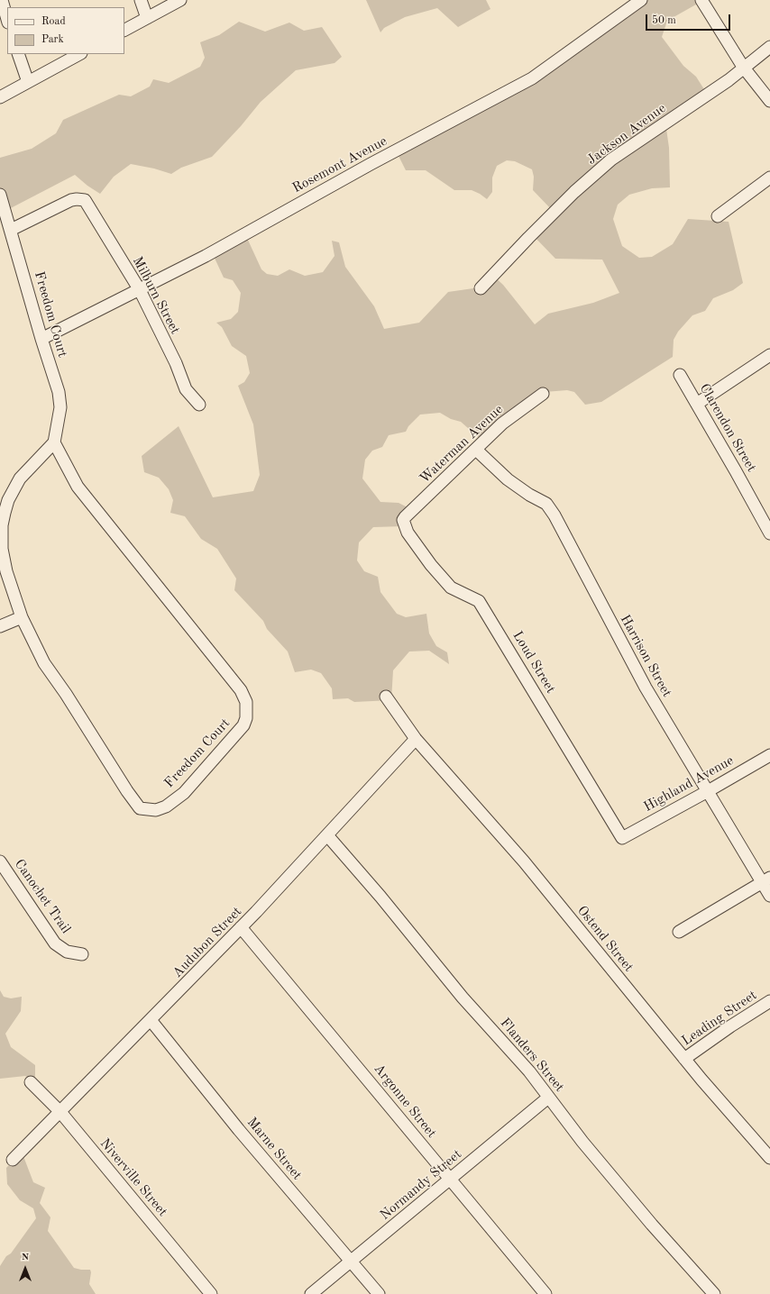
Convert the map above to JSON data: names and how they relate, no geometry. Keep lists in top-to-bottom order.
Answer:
{
  "streets": {
    "street": [
      "Jackson Avenue",
      "Rosemont Avenue",
      "Milburn Street",
      "Freedom Court",
      "Clarendon Street",
      "Waterman Avenue",
      "Harrison Street",
      "Loud Street",
      "Highland Avenue",
      "Canochet Trail",
      "Ostend Street",
      "Audubon Street",
      "Leading Street",
      "Flanders Street",
      "Argonne Street",
      "Marne Street",
      "Niverville Street",
      "Normandy Street"
    ]
  },
  "crossings": [
    ["Rosemont Avenue", "Milburn Street"],
    ["Rosemont Avenue", "Freedom Court"],
    ["Milburn Street", "Freedom Court"],
    ["Waterman Avenue", "Harrison Street"],
    ["Waterman Avenue", "Loud Street"],
    ["Harrison Street", "Highland Avenue"],
    ["Loud Street", "Highland Avenue"],
    ["Ostend Street", "Audubon Street"],
    ["Ostend Street", "Leading Street"],
    ["Audubon Street", "Flanders Street"],
    ["Audubon Street", "Argonne Street"],
    ["Audubon Street", "Marne Street"],
    ["Audubon Street", "Niverville Street"],
    ["Flanders Street", "Normandy Street"],
    ["Argonne Street", "Normandy Street"],
    ["Marne Street", "Normandy Street"]
  ],
  "legend": ["Road", "Park"],
  "scale_bar": "50 m",
  "north": "top"
}
